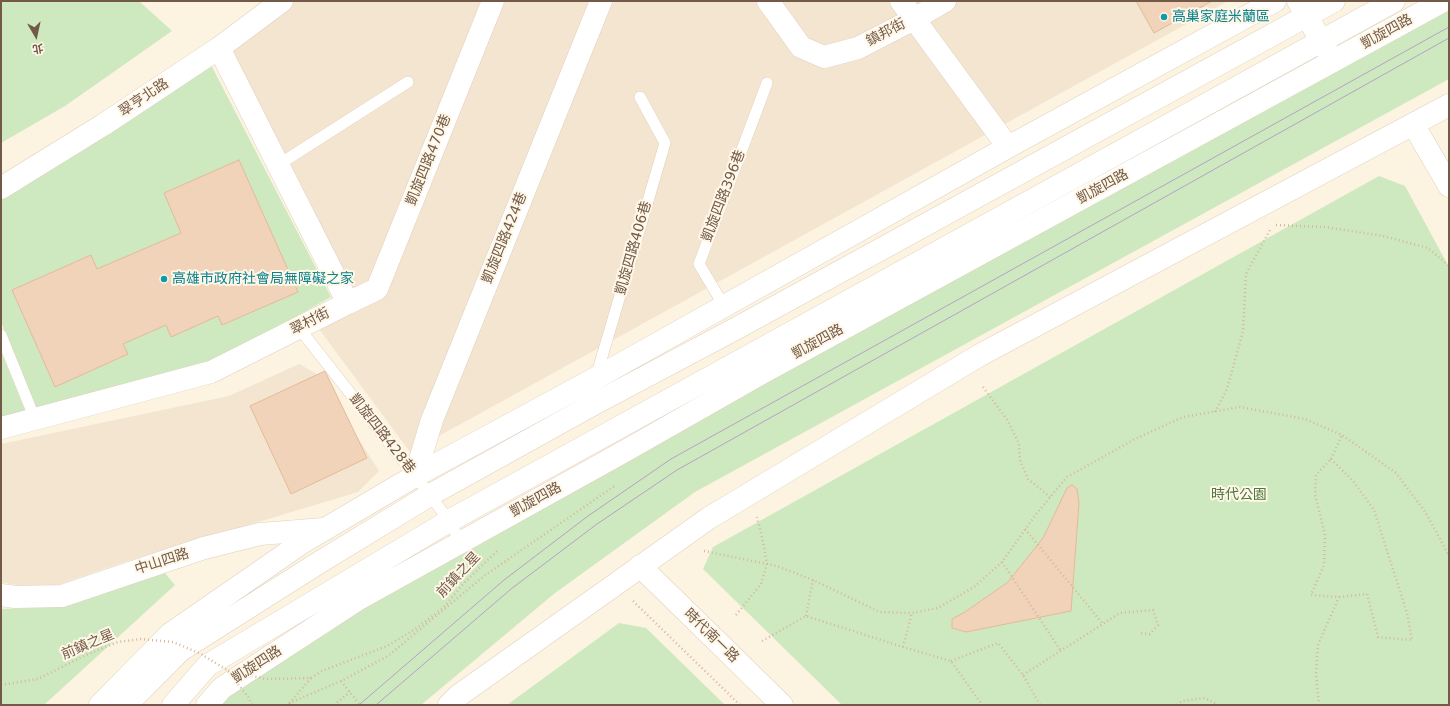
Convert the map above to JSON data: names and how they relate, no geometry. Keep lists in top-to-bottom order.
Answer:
{
  "streets": {
    "street": [
      "凱旋四路",
      "鎮邦街",
      "翠亨北路",
      "凱旋四路470巷",
      "凱旋四路424巷",
      "翠村街",
      "中山四路",
      "時代南一路"
    ],
    "lane": ["凱旋四路396巷", "凱旋四路406巷", "凱旋四路428巷"],
    "path": ["前鎮之星"]
  },
  "crossings": [
    ["凱旋四路", "凱旋四路428巷"],
    ["翠亨北路", "翠村街"],
    ["凱旋四路470巷", "翠村街"],
    ["凱旋四路424巷", "凱旋四路428巷"],
    ["翠村街", "凱旋四路428巷"]
  ],
  "parks": ["時代公園"],
  "places": ["高巢家庭米蘭區", "高雄市政府社會局無障礙之家"],
  "north": "bottom"
}
